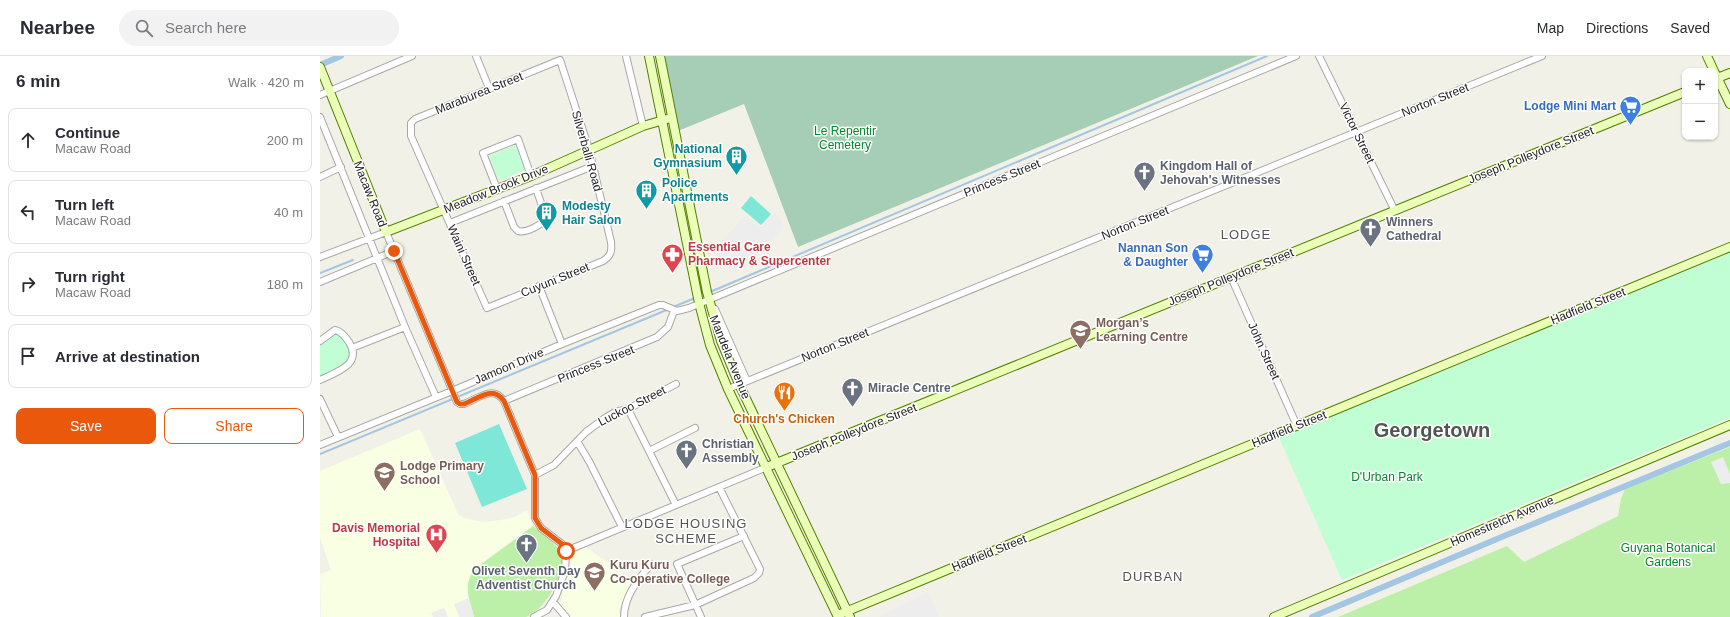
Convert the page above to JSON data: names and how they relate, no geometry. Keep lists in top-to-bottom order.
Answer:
{
  "streets": {
    "street": [
      "Maraburea Street",
      "Norton Street",
      "Victor Street",
      "Silverballi Road",
      "Joseph Polleydore Street",
      "Princess Street",
      "Meadow Brook Drive",
      "Macaw Road",
      "Waini Street",
      "Cuyuni Street",
      "Hadfield Street",
      "John Street",
      "Mandela Avenue",
      "Jamoon Drive",
      "Luckoo Street",
      "Homestretch Avenue"
    ]
  },
  "crossings": [
    ["Maraburea Street", "Silverballi Road"],
    ["Maraburea Street", "Waini Street"],
    ["Norton Street", "Victor Street"],
    ["Norton Street", "Mandela Avenue"],
    ["Victor Street", "Joseph Polleydore Street"],
    ["Silverballi Road", "Meadow Brook Drive"],
    ["Silverballi Road", "Cuyuni Street"],
    ["Joseph Polleydore Street", "John Street"],
    ["Joseph Polleydore Street", "Mandela Avenue"],
    ["Princess Street", "Macaw Road"],
    ["Princess Street", "Mandela Avenue"],
    ["Princess Street", "Jamoon Drive"],
    ["Meadow Brook Drive", "Macaw Road"],
    ["Meadow Brook Drive", "Waini Street"],
    ["Meadow Brook Drive", "Mandela Avenue"],
    ["Macaw Road", "Jamoon Drive"],
    ["Waini Street", "Cuyuni Street"],
    ["Hadfield Street", "John Street"],
    ["Hadfield Street", "Mandela Avenue"]
  ],
  "districts": [
    "LODGE",
    "Georgetown",
    "LODGE HOUSING SCHEME",
    "DURBAN"
  ],
  "parks": ["Le Repentir Cemetery", "D'Urban Park", "Guyana Botanical Gardens"],
  "places": {
    "supermarket": ["Lodge Mini Mart", "Nannan Son & Daughter"],
    "building": ["National Gymnasium", "Police Apartments", "Modesty Hair Salon"],
    "church": [
      "Kingdom Hall of Jehovah's Witnesses",
      "Winners Cathedral",
      "Miracle Centre",
      "Christian Assembly",
      "Olivet Seventh Day Adventist Church"
    ],
    "pharmacy": ["Essential Care Pharmacy & Supercenter"],
    "school or university": ["Morgan’s Learning Centre", "Lodge Primary School", "Kuru Kuru Co-operative College"],
    "restaurant": ["Church's Chicken"],
    "hospital": ["Davis Memorial Hospital"]
  },
  "page": {
    "header": "Nearbee",
    "search": "Search here",
    "nav": ["Map", "Directions", "Saved"],
    "heading": ["6 min", "Walk · 420 m"],
    "map_buttons": ["+", "−"],
    "list": [
      ["Continue", "Macaw Road", "200 m"],
      ["Turn left", "Macaw Road", "40 m"],
      ["Turn right", "Macaw Road", "180 m"],
      "Arrive at destination"
    ],
    "buttons": ["Save", "Share"]
  }
}
